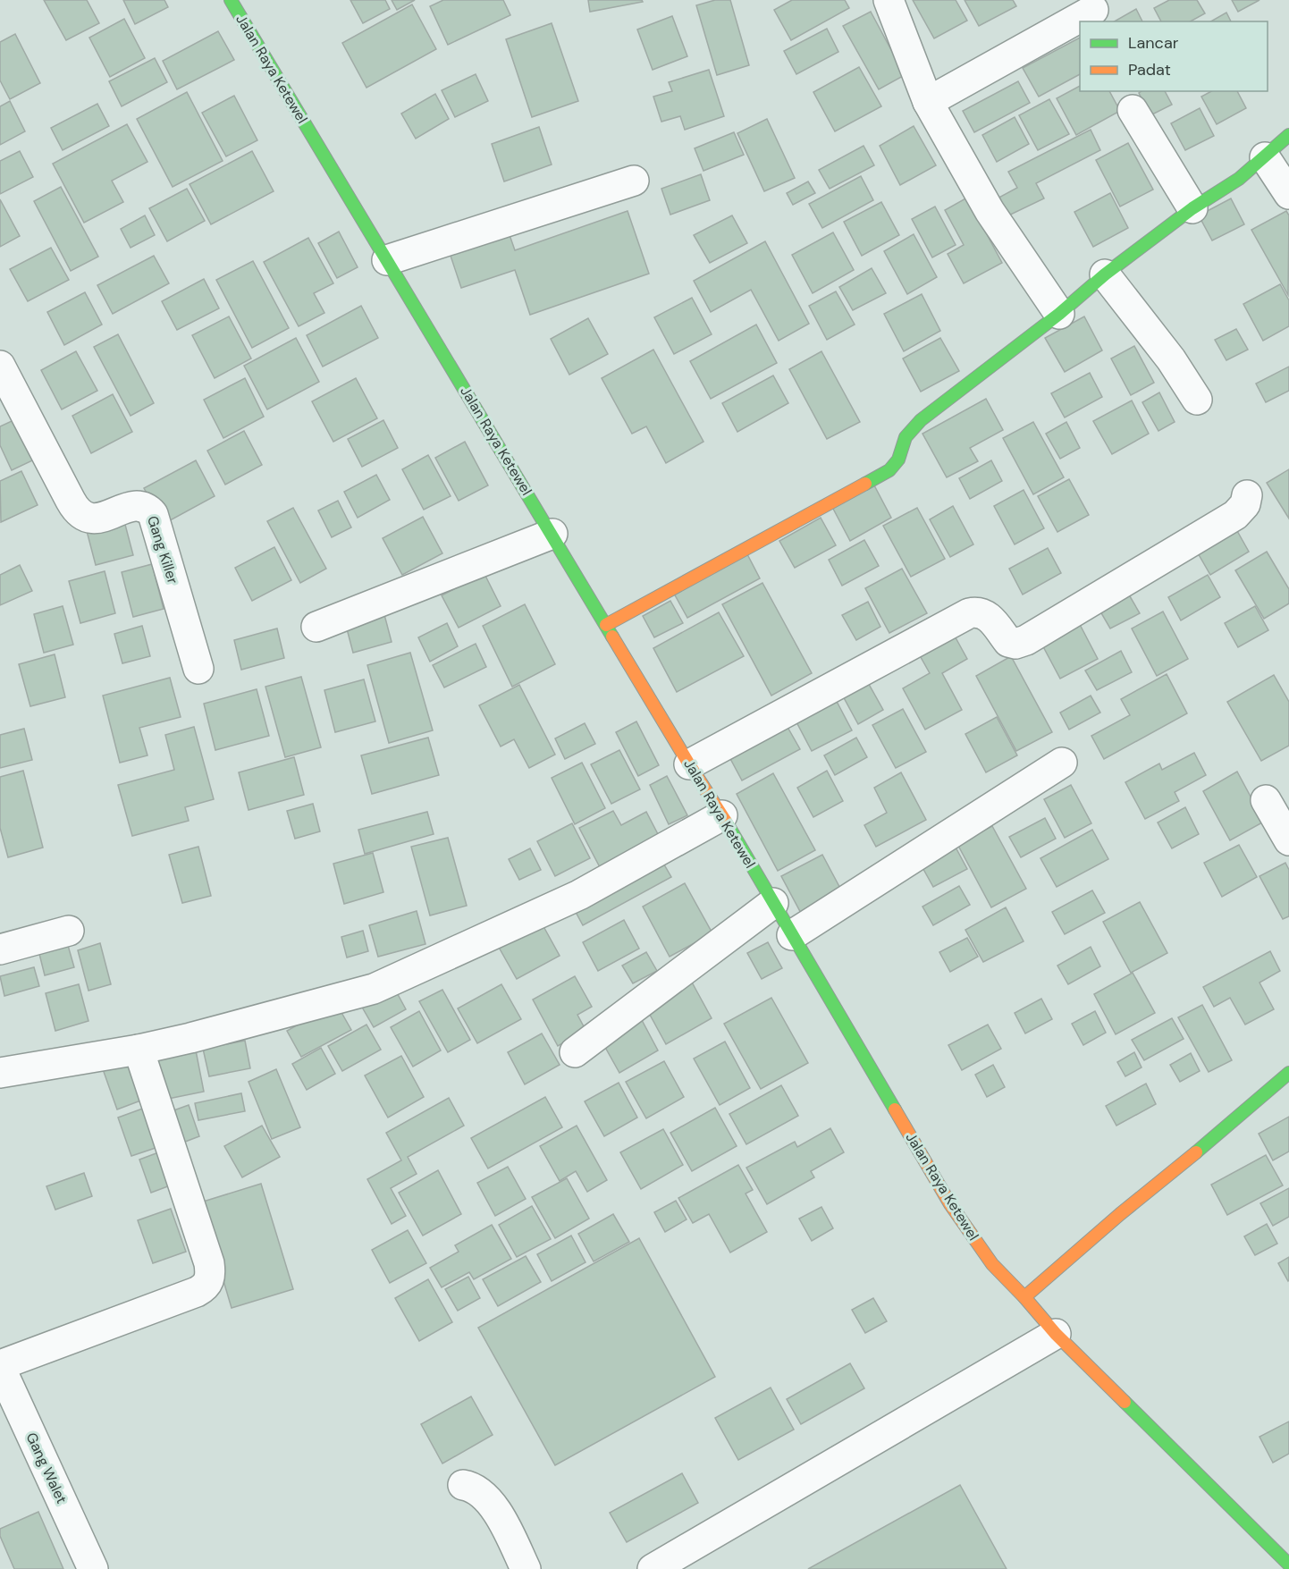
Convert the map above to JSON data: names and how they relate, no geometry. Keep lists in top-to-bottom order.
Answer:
{
  "streets": {
    "main road": ["Jalan Raya Ketewel"],
    "street": ["Gang Killer", "Gang Walet"]
  },
  "legend": ["Lancar", "Padat"]
}
